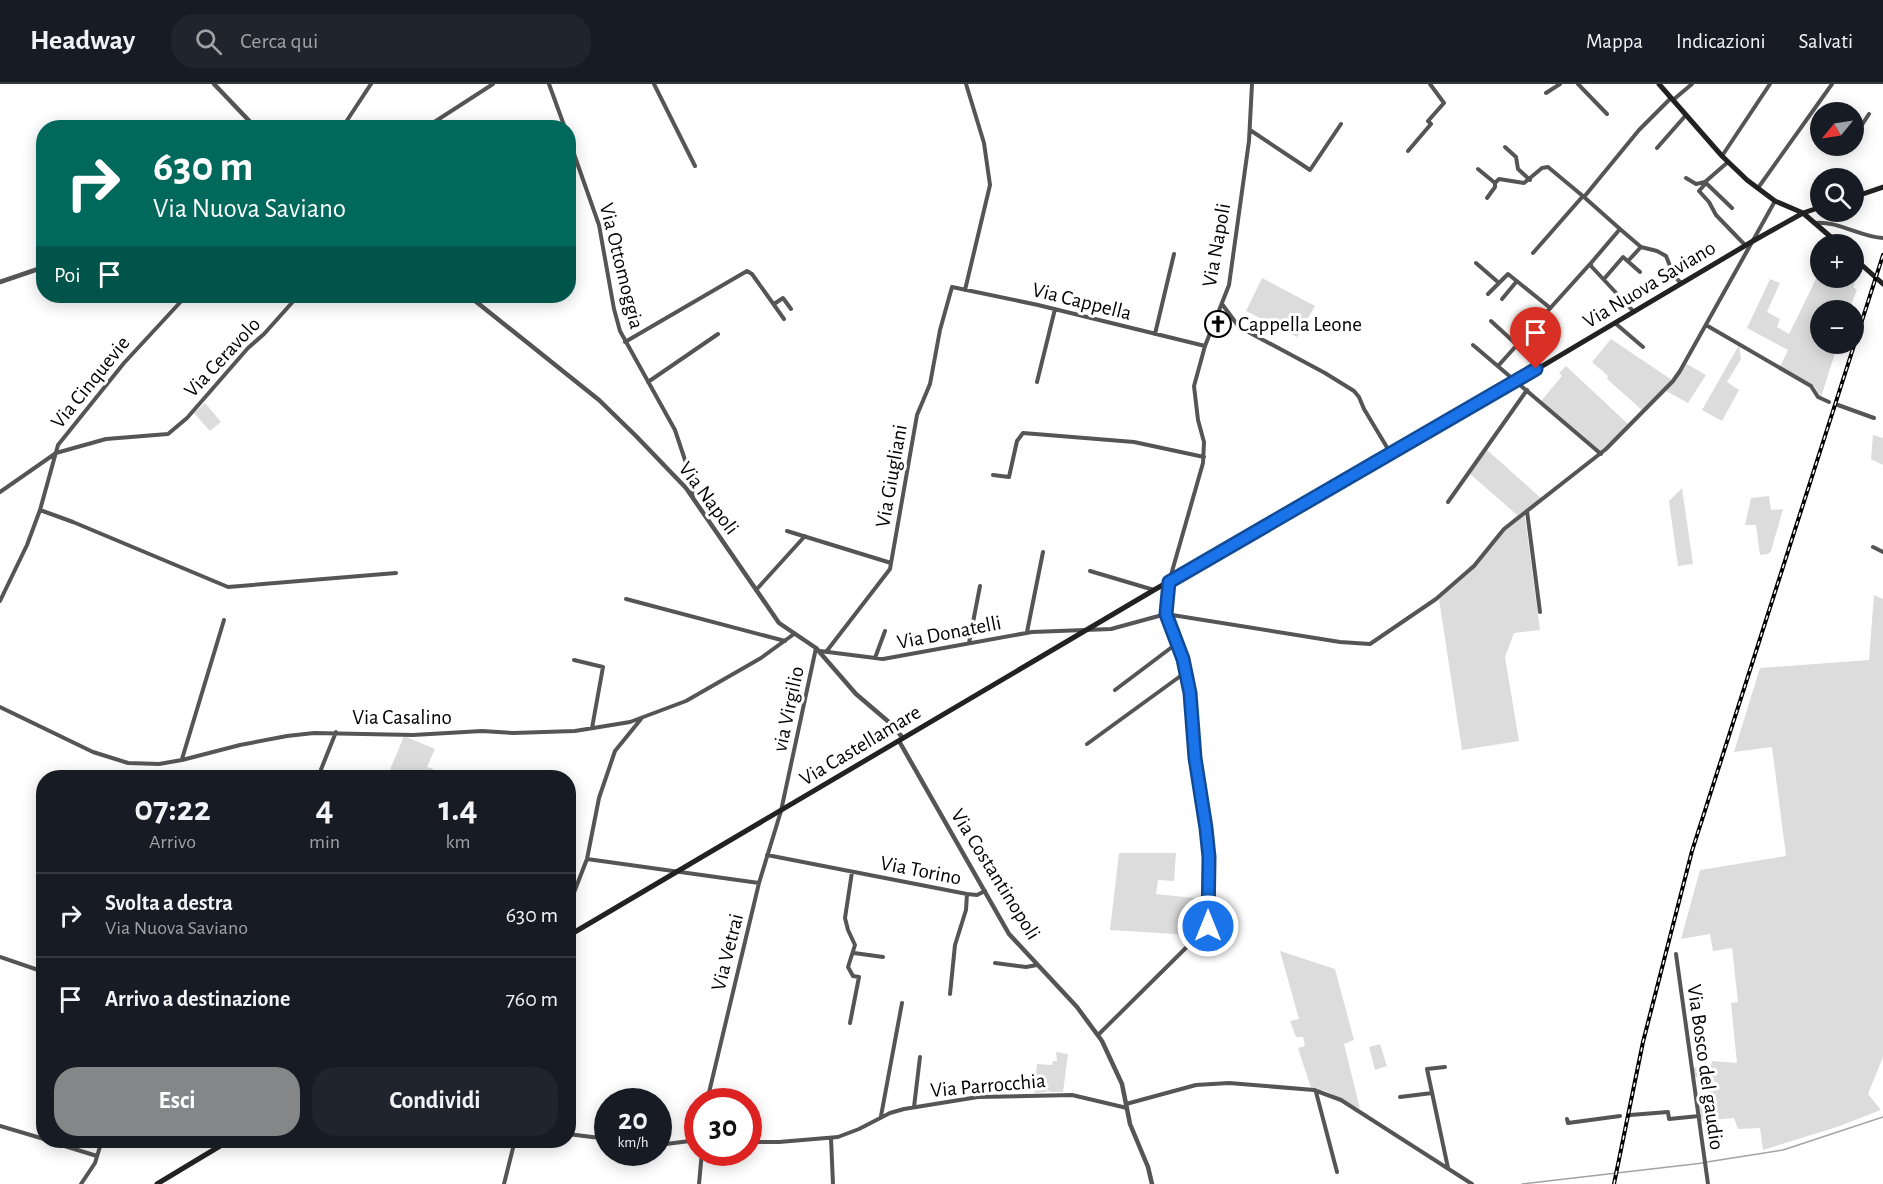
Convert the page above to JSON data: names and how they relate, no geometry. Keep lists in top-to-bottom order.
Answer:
{
  "streets": {
    "main road": ["Via Nuova Saviano", "Via Castellamare"],
    "street": [
      "Via Napoli",
      "Via Ottomoggia",
      "Via Cappella",
      "Via Ceravolo",
      "Via Cinquevie",
      "Via Giugliani",
      "Via Donatelli",
      "via Virgilio",
      "Via Casalino",
      "Via Torino",
      "Via Costantinopoli",
      "Via Vetrai",
      "Via Bosco del gaudio",
      "Via Parrocchia"
    ]
  },
  "crossings": [
    ["Via Napoli", "Via Ottomoggia"],
    ["Via Napoli", "Via Nuova Saviano"],
    ["Via Napoli", "Via Cappella"],
    ["Via Napoli", "Via Donatelli"],
    ["Via Napoli", "via Virgilio"],
    ["Via Napoli", "Via Casalino"],
    ["Via Napoli", "Via Castellamare"],
    ["Via Napoli", "Via Costantinopoli"],
    ["Via Nuova Saviano", "Via Castellamare"],
    ["Via Cappella", "Via Giugliani"],
    ["Via Ceravolo", "Via Cinquevie"],
    ["Via Giugliani", "Via Donatelli"],
    ["Via Donatelli", "via Virgilio"],
    ["Via Donatelli", "Via Castellamare"],
    ["via Virgilio", "Via Castellamare"],
    ["via Virgilio", "Via Vetrai"],
    ["Via Castellamare", "Via Costantinopoli"],
    ["Via Castellamare", "Via Vetrai"],
    ["Via Torino", "Via Costantinopoli"],
    ["Via Torino", "Via Vetrai"],
    ["Via Costantinopoli", "Via Parrocchia"]
  ],
  "places": {
    "church": ["Cappella Leone"]
  },
  "north": "bottom left",
  "page": {
    "header": "Headway",
    "search": "Cerca qui",
    "nav": ["Mappa", "Indicazioni", "Salvati"],
    "map_buttons": ["+", "−"],
    "turn": ["630 m", "Via Nuova Saviano"],
    "then": "Poi",
    "eta": [
      "07:22",
      "Arrivo",
      "4",
      "min",
      "1.4",
      "km"
    ],
    "list": [
      {
        "name": "Svolta a destra",
        "note": "Via Nuova Saviano",
        "value": "630 m"
      },
      {
        "name": "Arrivo a destinazione",
        "value": "760 m"
      }
    ],
    "buttons": ["Esci", "Condividi"],
    "speed": "20 km/h",
    "limit": "30"
  }
}
